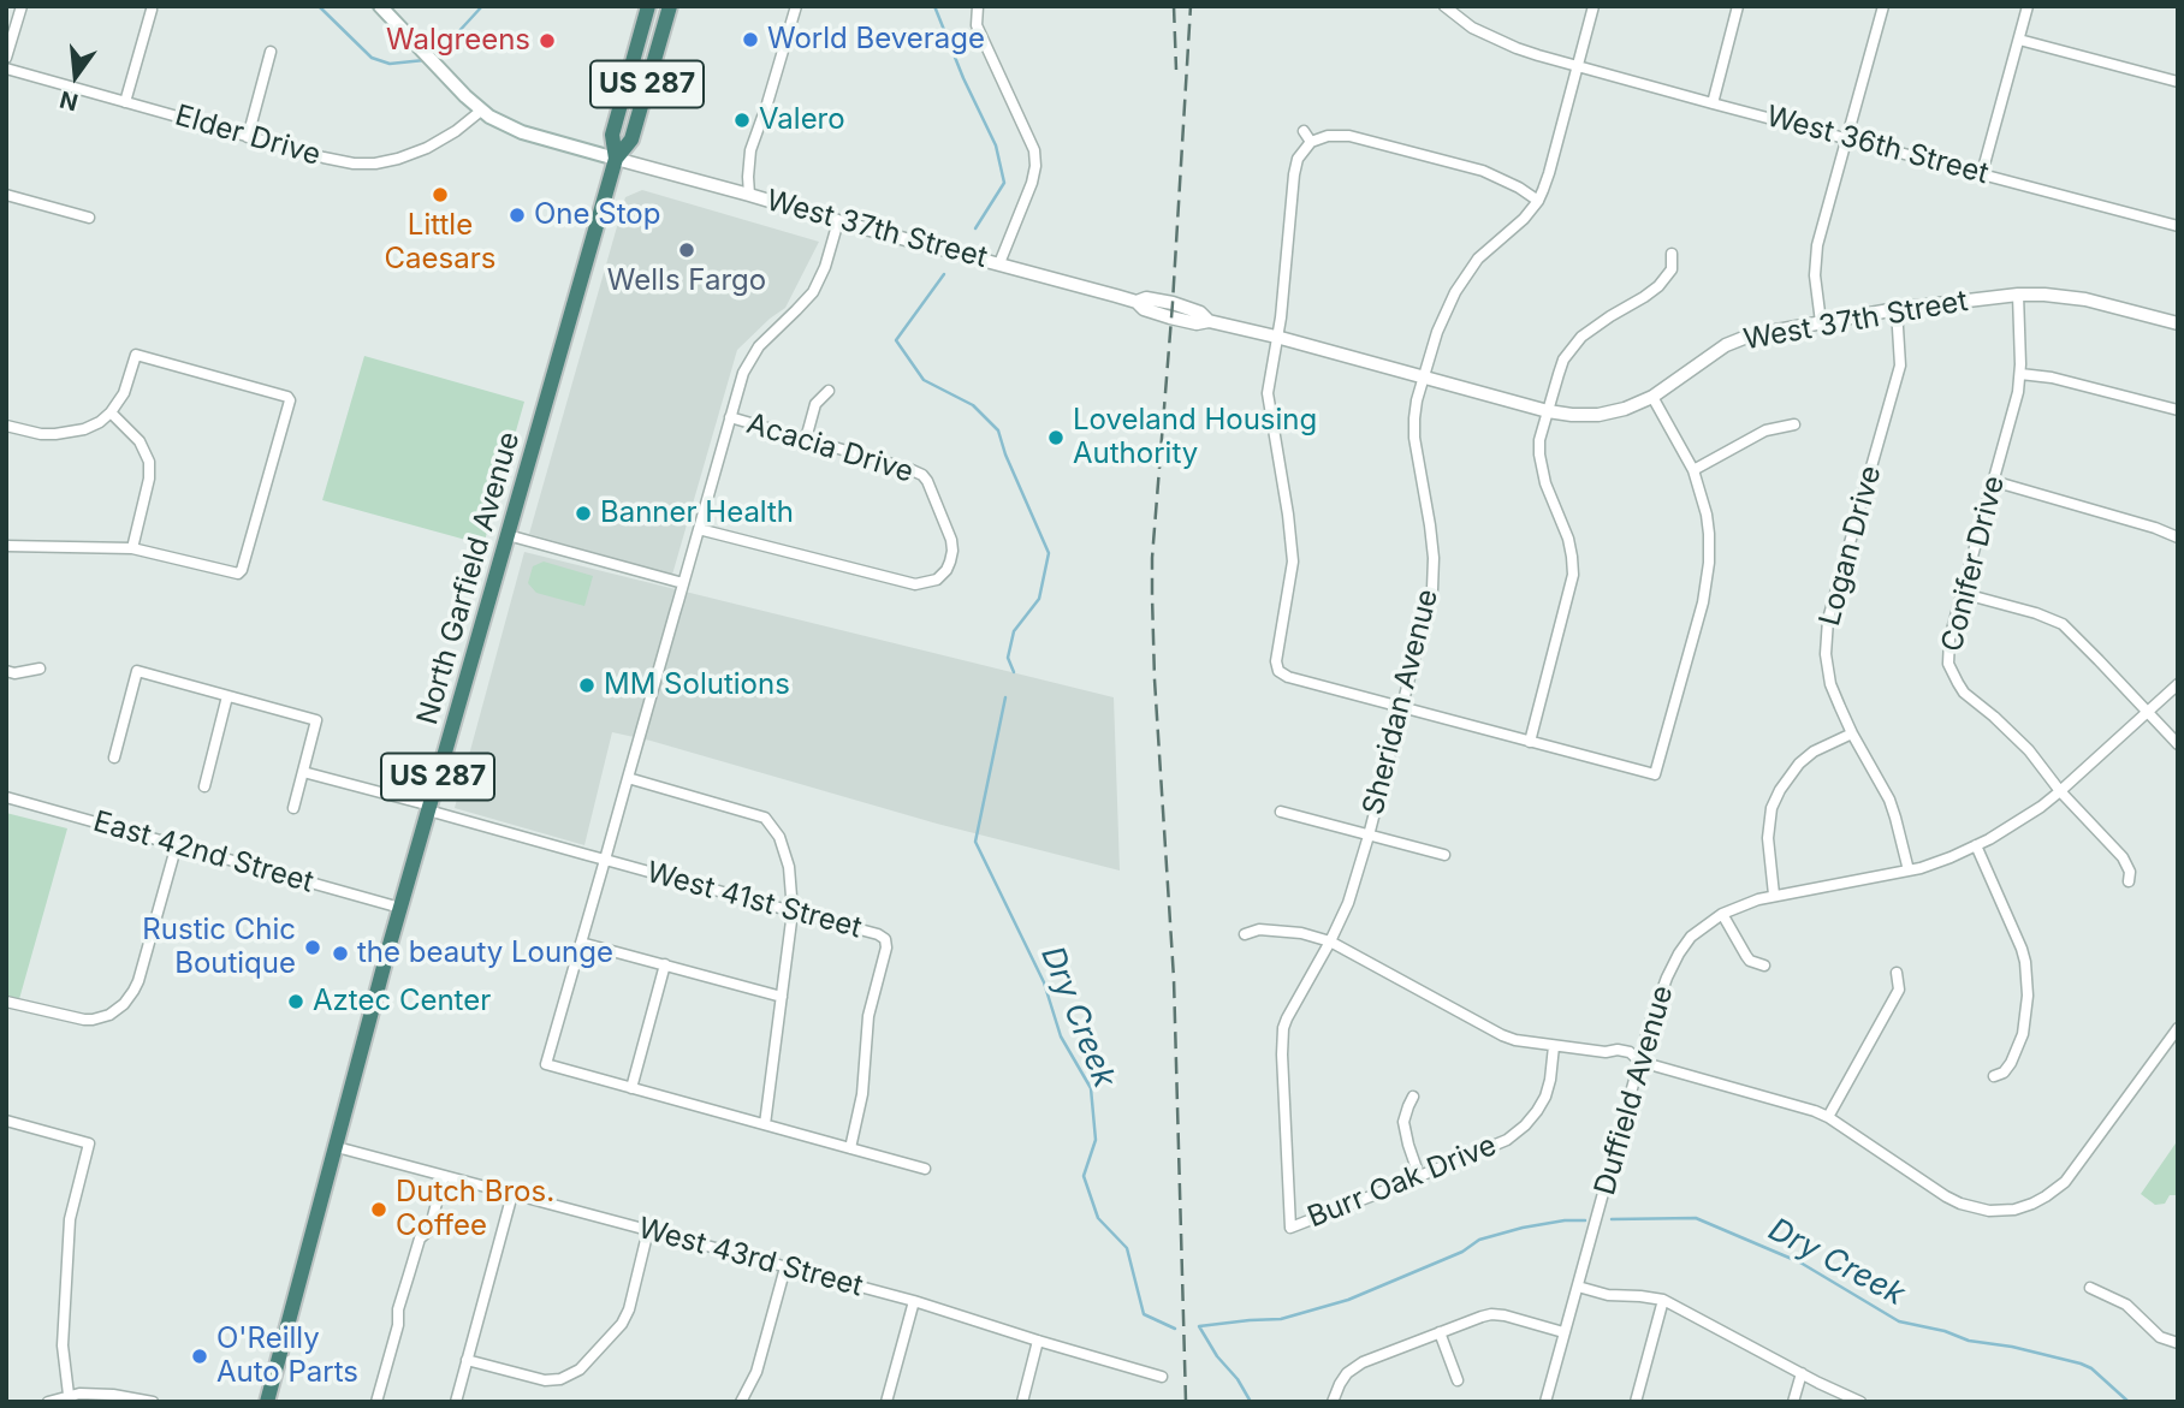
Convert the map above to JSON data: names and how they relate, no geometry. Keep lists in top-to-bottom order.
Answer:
{
  "streets": {
    "highway": ["US 287", "North Garfield Avenue"],
    "street": [
      "Elder Drive",
      "West 36th Street",
      "West 37th Street",
      "Acacia Drive",
      "Logan Drive",
      "Conifer Drive",
      "Sheridan Avenue",
      "East 42nd Street",
      "West 41st Street",
      "Duffield Avenue",
      "Burr Oak Drive",
      "West 43rd Street"
    ]
  },
  "crossings": [
    ["West 36th Street", "Sheridan Avenue"],
    ["West 37th Street", "Logan Drive"],
    ["West 37th Street", "Conifer Drive"],
    ["West 37th Street", "North Garfield Avenue"],
    ["West 37th Street", "Sheridan Avenue"],
    ["Logan Drive", "Duffield Avenue"],
    ["Conifer Drive", "Duffield Avenue"],
    ["North Garfield Avenue", "East 42nd Street"],
    ["North Garfield Avenue", "West 41st Street"],
    ["North Garfield Avenue", "West 43rd Street"],
    ["Sheridan Avenue", "Burr Oak Drive"]
  ],
  "water": ["Dry Creek"],
  "places": [
    "World Beverage",
    "Walgreens",
    "Valero",
    "Little Caesars",
    "One Stop",
    "Wells Fargo",
    "Loveland Housing Authority",
    "Banner Health",
    "MM Solutions",
    "Rustic Chic Boutique",
    "the beauty Lounge",
    "Aztec Center",
    "Dutch Bros. Coffee",
    "O'Reilly Auto Parts"
  ],
  "north": "bottom"
}
